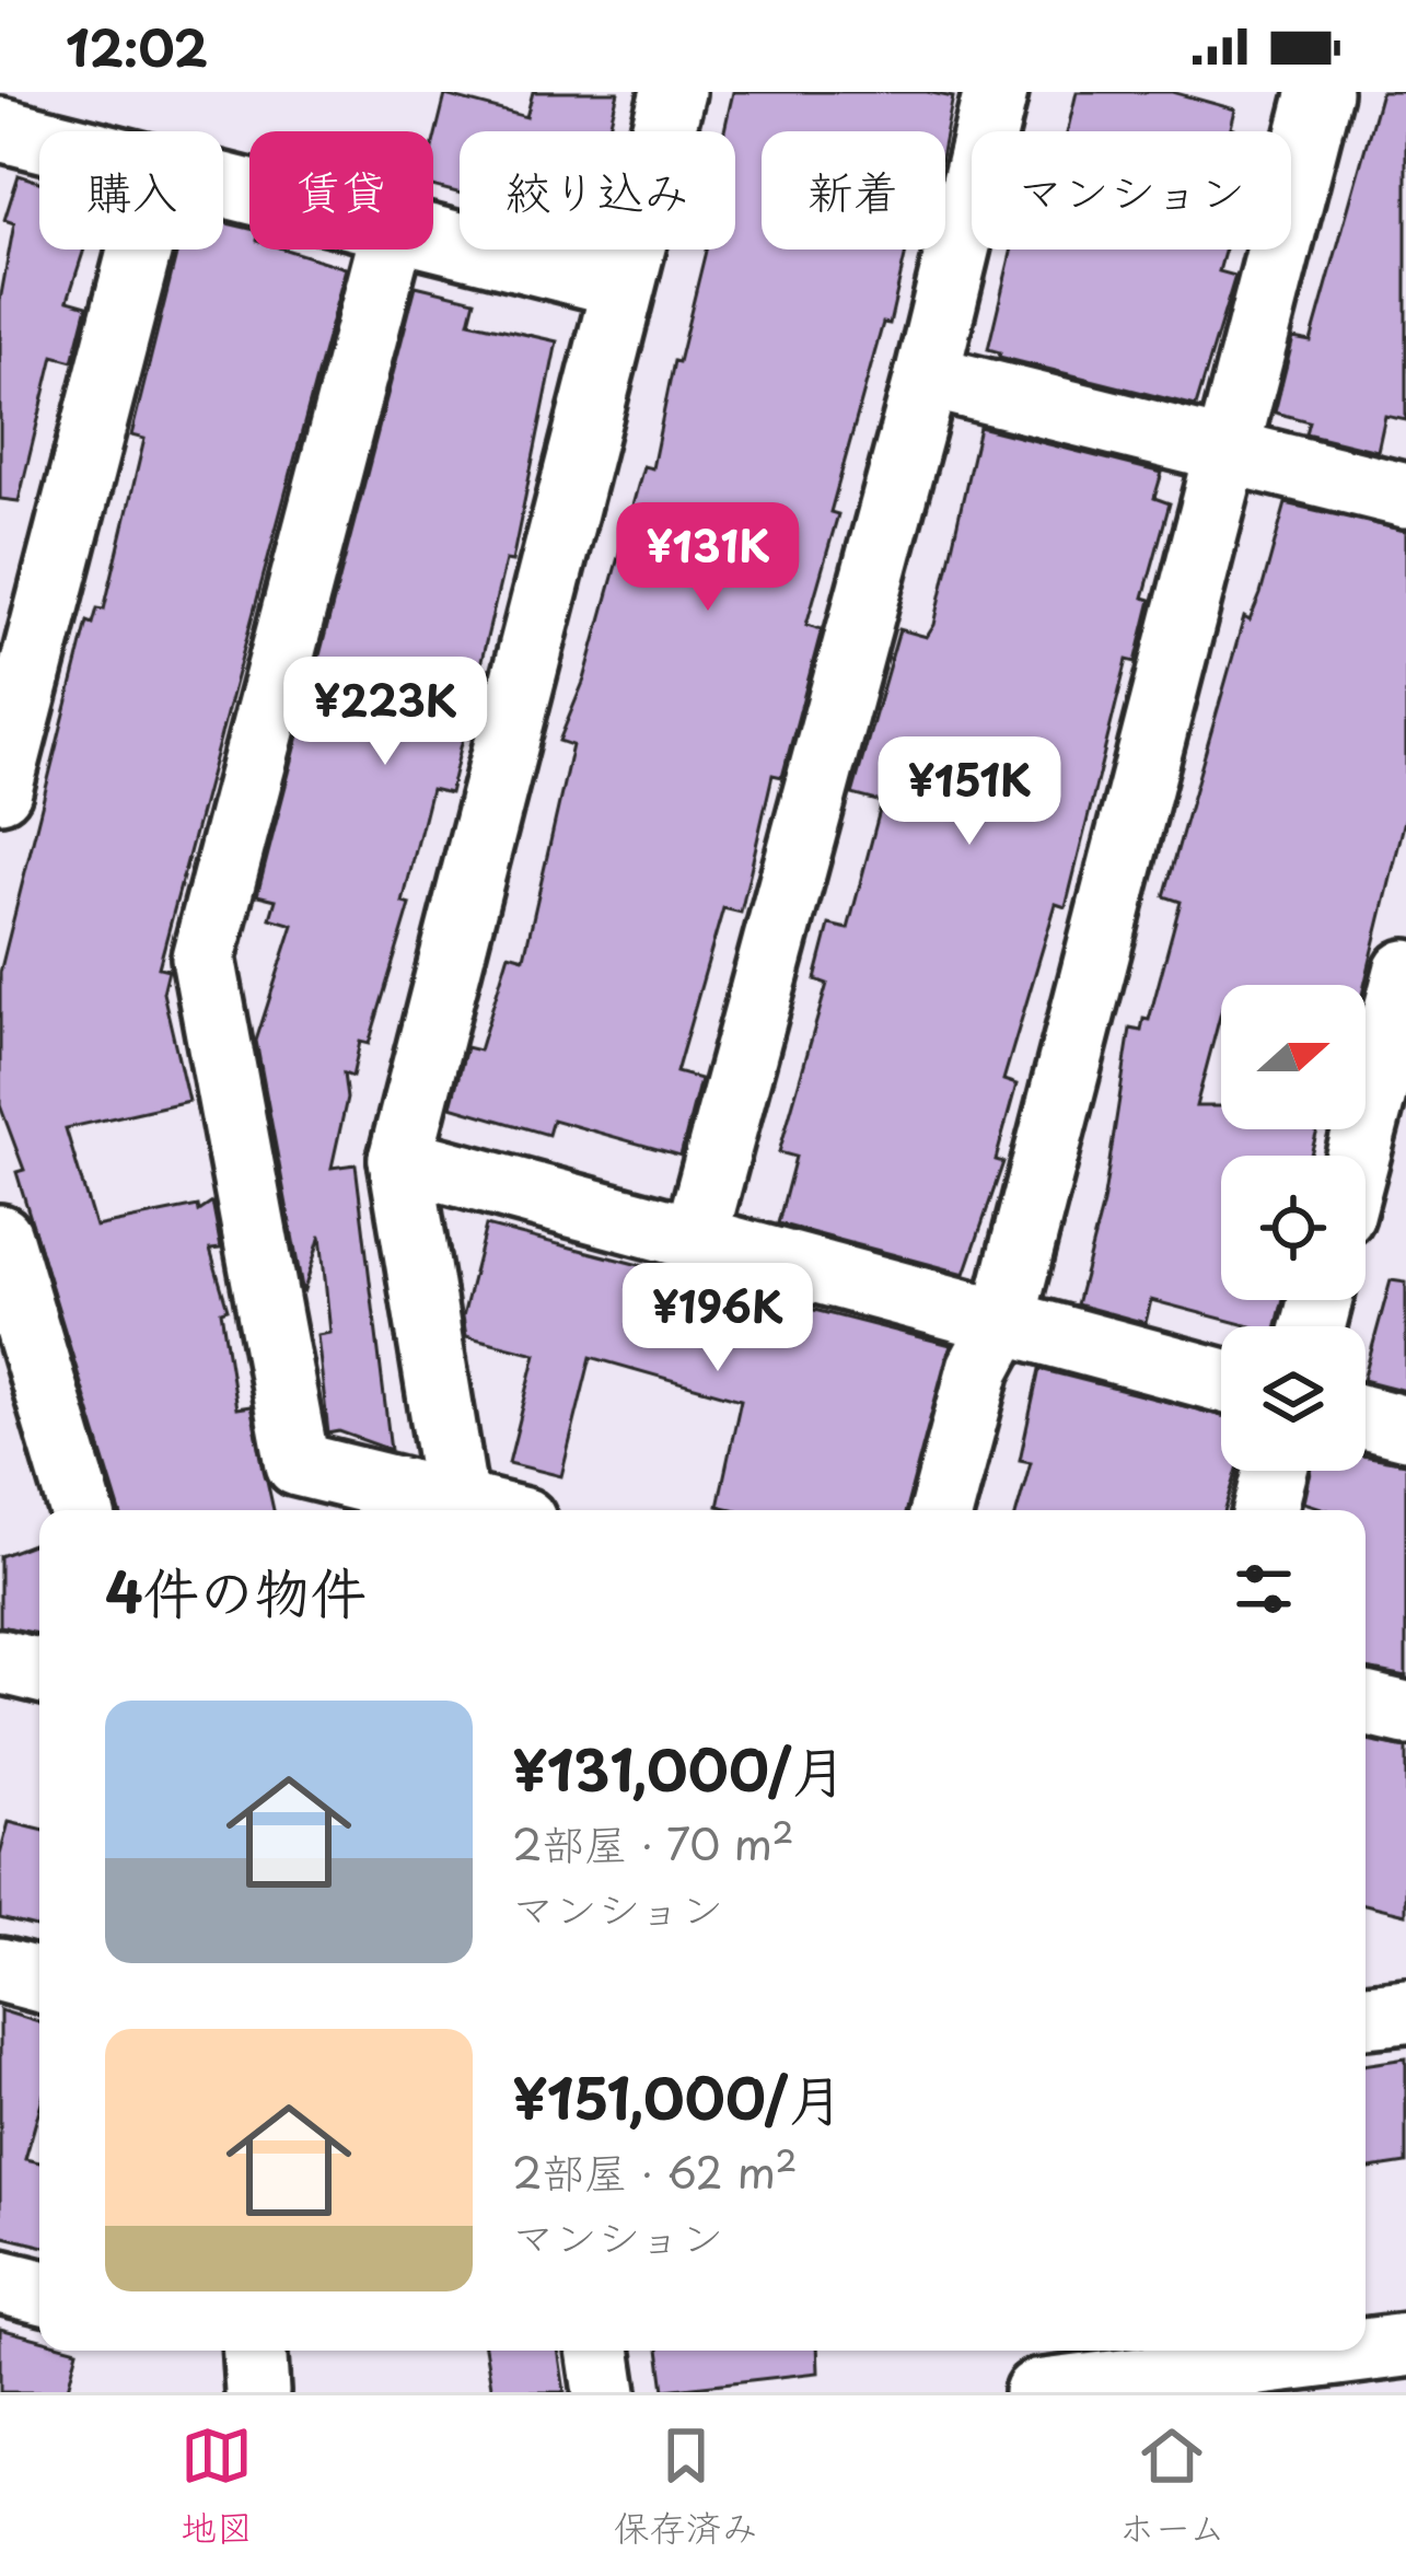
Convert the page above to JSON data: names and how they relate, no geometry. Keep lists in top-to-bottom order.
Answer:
{
  "north": "right",
  "page": {
    "status": "12:02",
    "chip": [
      "購入",
      "賃貸",
      "絞り込み",
      "新着",
      "マンション"
    ],
    "price": [
      "¥131K",
      "¥223K",
      "¥151K",
      "¥196K"
    ],
    "heading": "4件の物件",
    "list": [
      {
        "name": "¥131,000/月",
        "note": "2部屋 · 70 m² · マンション"
      },
      {
        "name": "¥151,000/月",
        "note": "2部屋 · 62 m² · マンション"
      }
    ],
    "tabs": ["地図", "保存済み", "ホーム"]
  }
}
